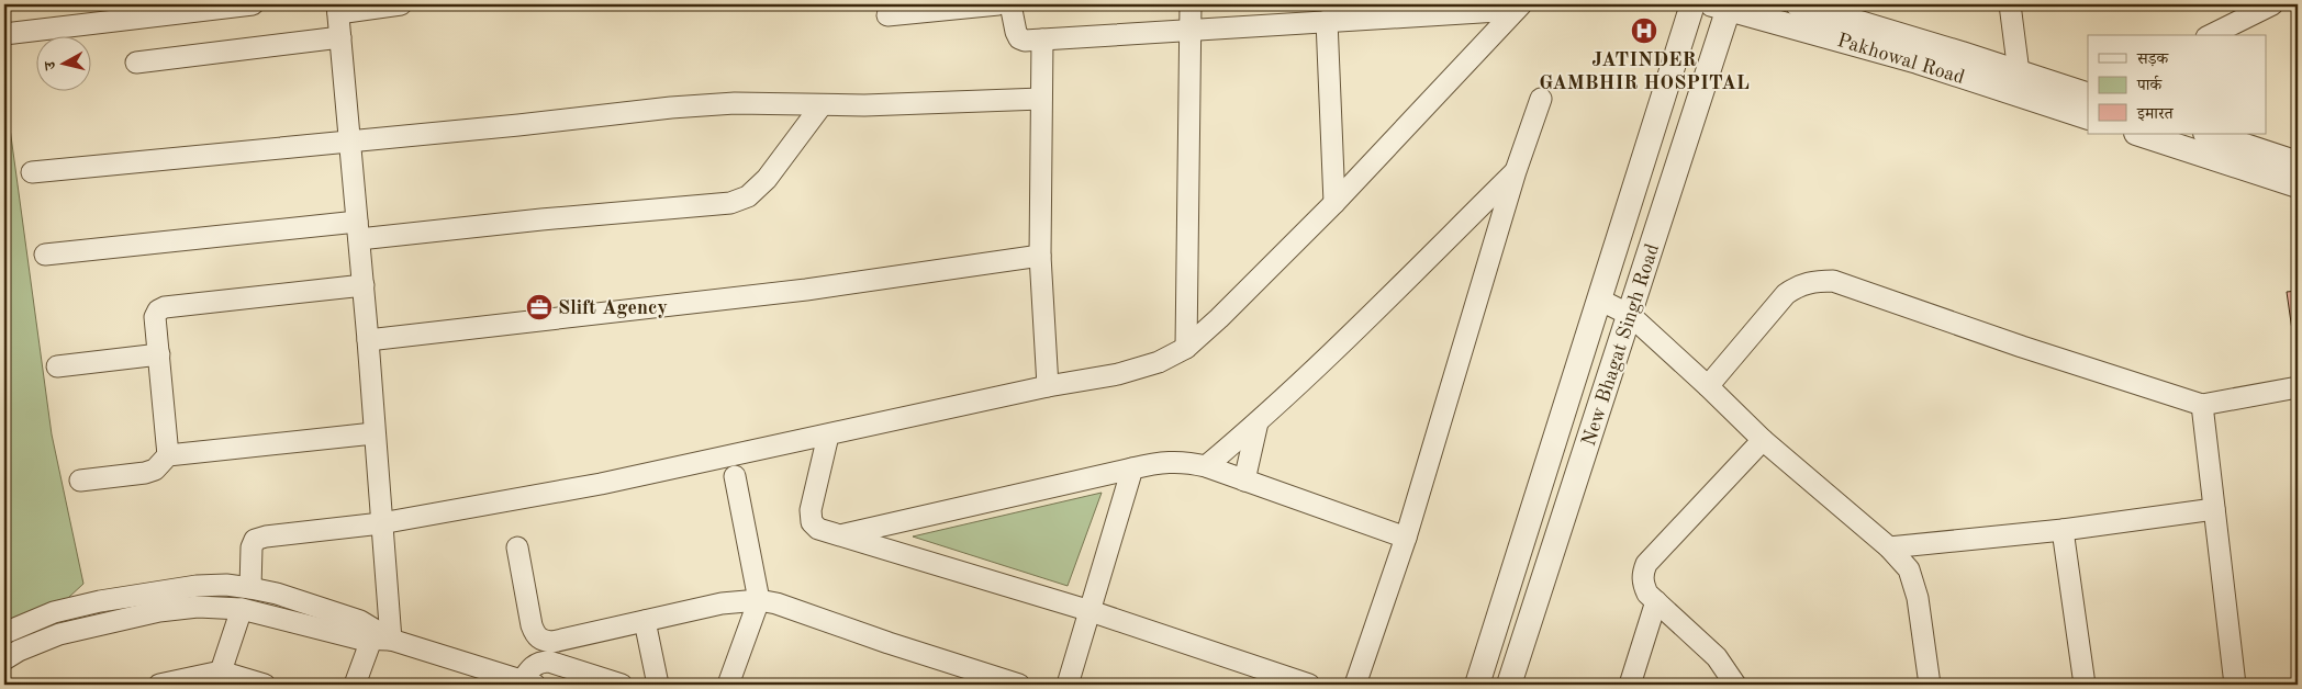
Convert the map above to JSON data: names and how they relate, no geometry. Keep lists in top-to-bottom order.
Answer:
{
  "streets": {
    "street": ["Pakhowal Road", "New Bhagat Singh Road"]
  },
  "crossings": [
    ["Pakhowal Road", "New Bhagat Singh Road"]
  ],
  "places": {
    "hospital": ["JATINDER GAMBHIR HOSPITAL"],
    "office": ["Slift Agency"]
  },
  "legend": ["सड़क", "पार्क", "इमारत"],
  "north": "left"
}
